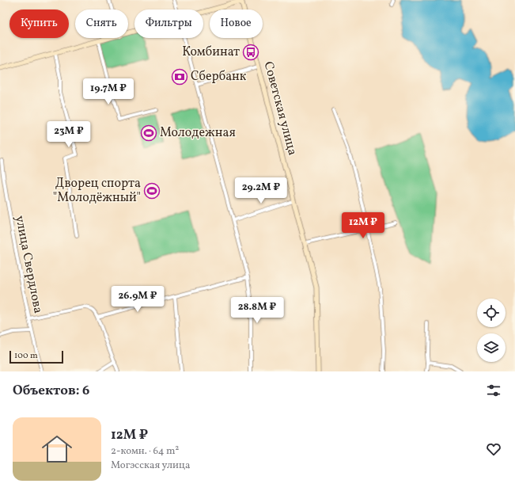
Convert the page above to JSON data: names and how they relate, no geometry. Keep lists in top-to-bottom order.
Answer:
{
  "streets": {
    "street": ["Советская улица", "улица Свердлова"]
  },
  "places": {
    "bus stop": ["Комбинат"],
    "bank": ["Сбербанк"],
    "sports": ["Молодежная", "Дворец спорта \"Молодёжный\""]
  },
  "scale_bar": "100 m",
  "page": {
    "chip": [
      "Купить",
      "Снять",
      "Фильтры",
      "Новое"
    ],
    "price": [
      "19.7M ₽",
      "23M ₽",
      "29.2M ₽",
      "12M ₽",
      "26.9M ₽",
      "28.8M ₽"
    ],
    "scale": "100 m",
    "heading": "Объектов: 6",
    "list": [
      {
        "name": "12M ₽",
        "note": "2-комн. · 64 m² · Могэсская улица"
      }
    ]
  }
}
